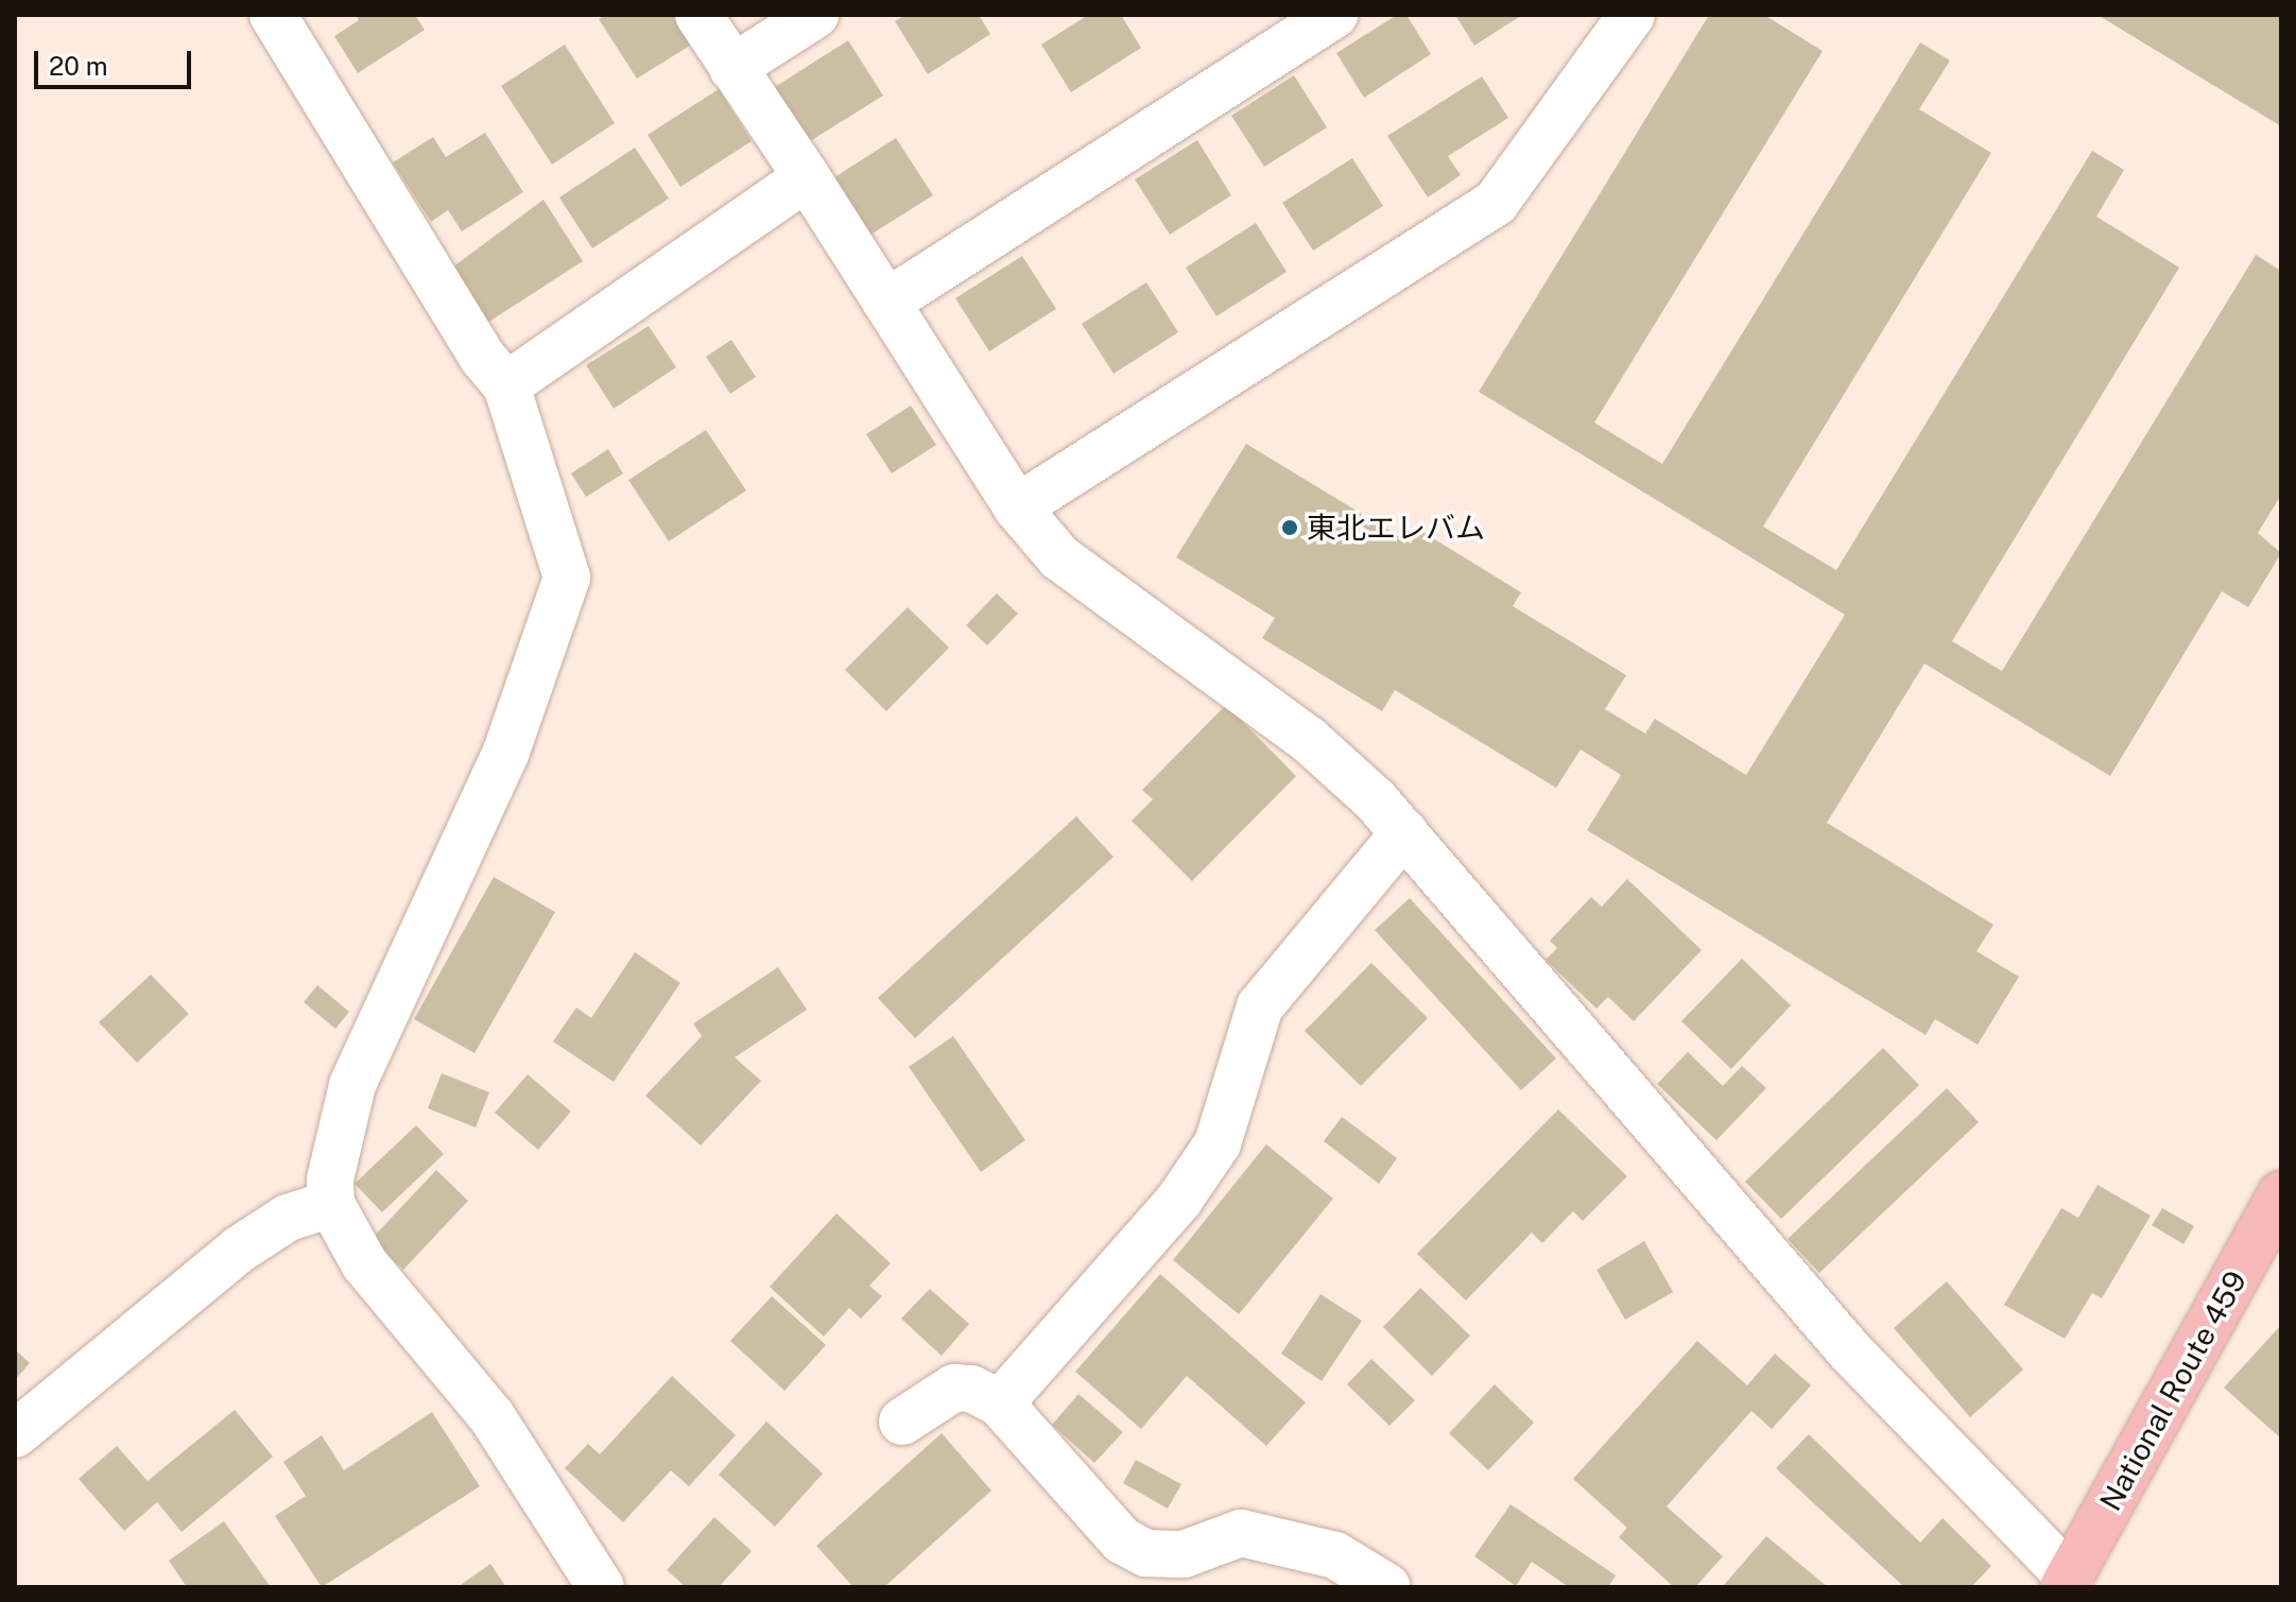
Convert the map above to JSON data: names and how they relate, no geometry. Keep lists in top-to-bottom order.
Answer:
{
  "streets": {
    "highway": ["National Route 459"]
  },
  "places": ["東北エレバム"],
  "scale_bar": "20 m"
}
